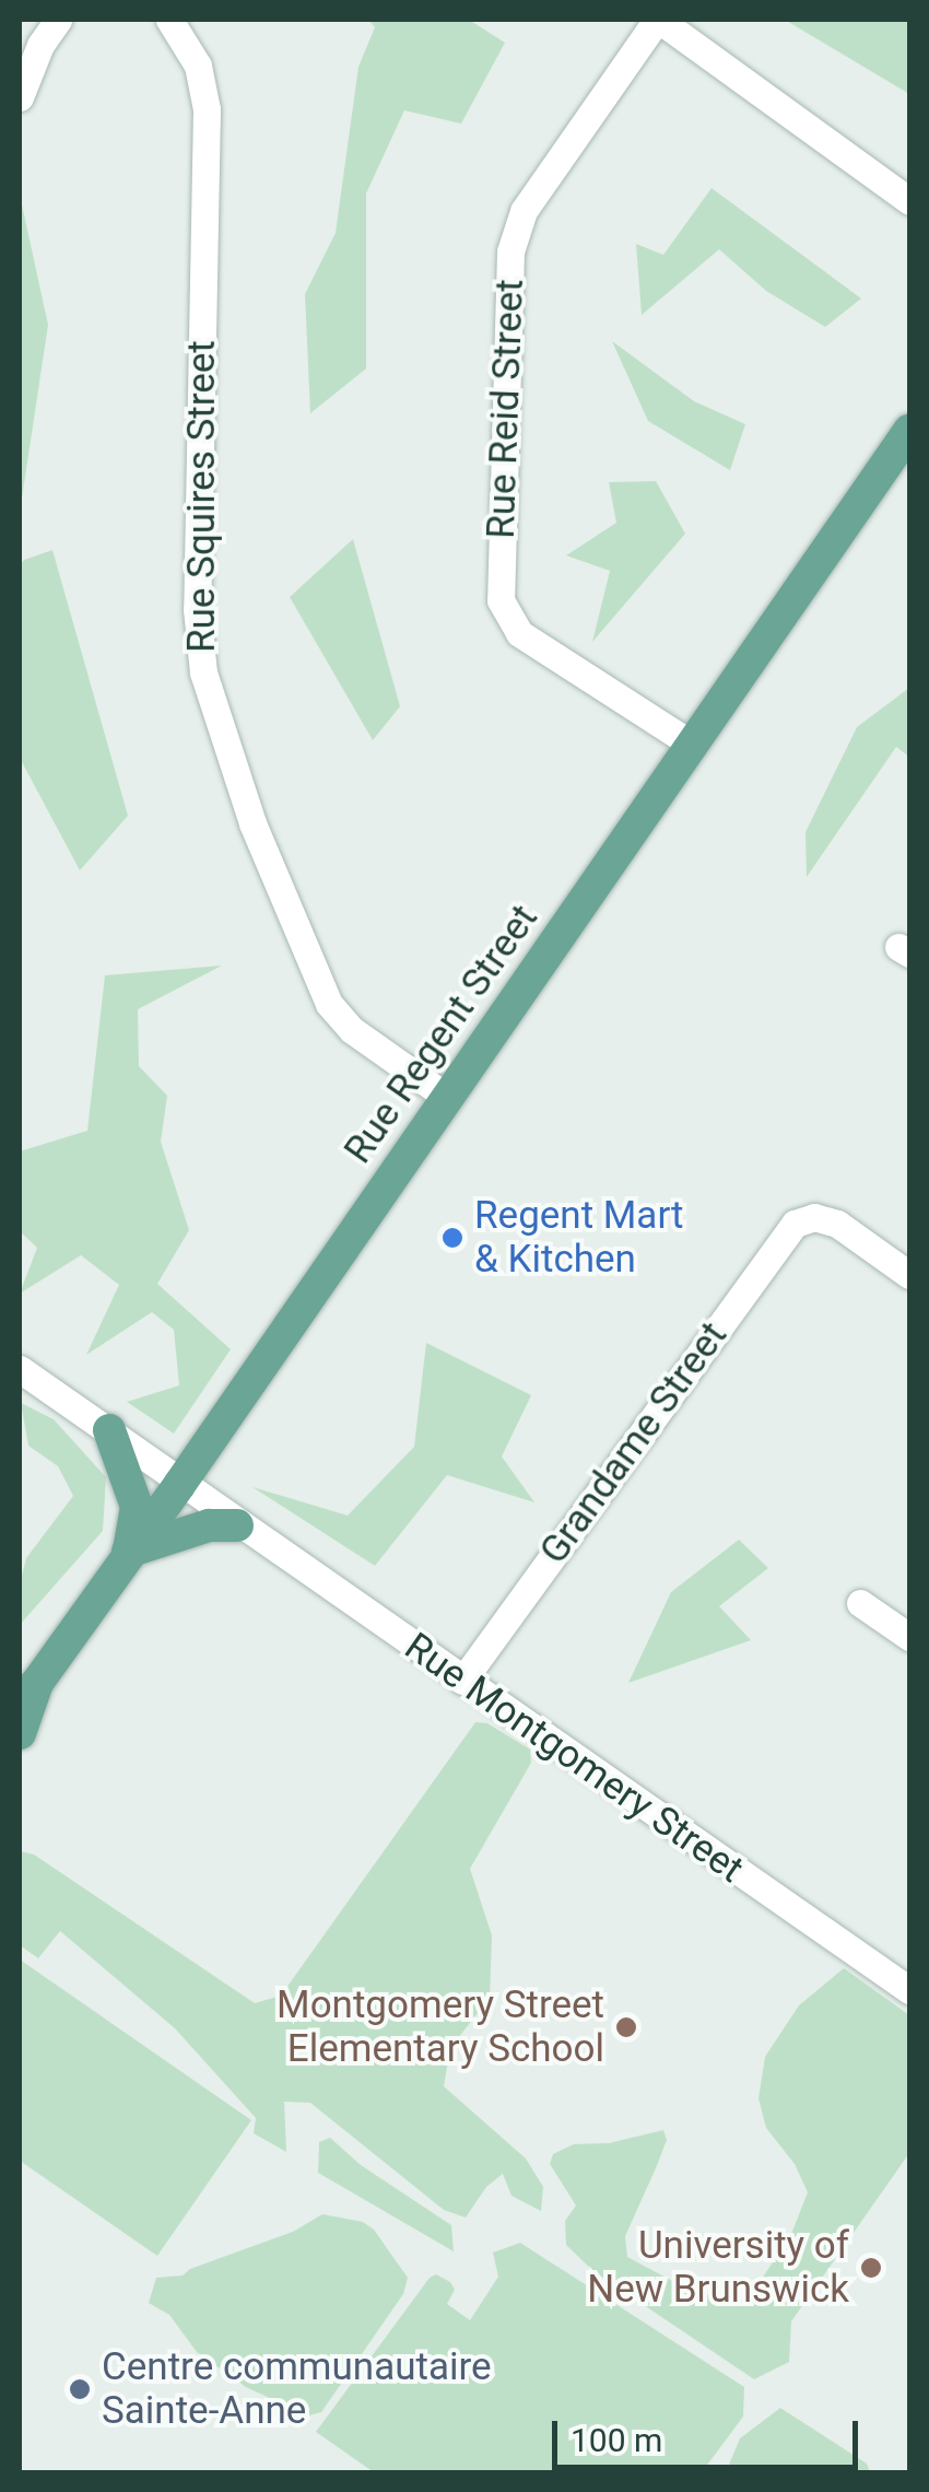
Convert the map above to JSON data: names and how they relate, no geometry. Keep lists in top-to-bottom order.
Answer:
{
  "streets": {
    "main road": ["Rue Regent Street"],
    "street": [
      "Rue Reid Street",
      "Rue Squires Street",
      "Grandame Street",
      "Rue Montgomery Street"
    ]
  },
  "crossings": [
    ["Rue Reid Street", "Rue Regent Street"],
    ["Rue Squires Street", "Rue Regent Street"],
    ["Rue Regent Street", "Rue Montgomery Street"],
    ["Grandame Street", "Rue Montgomery Street"]
  ],
  "places": [
    "Regent Mart & Kitchen",
    "Montgomery Street Elementary School",
    "University of New Brunswick",
    "Centre communautaire Sainte-Anne"
  ],
  "scale_bar": "100 m"
}
